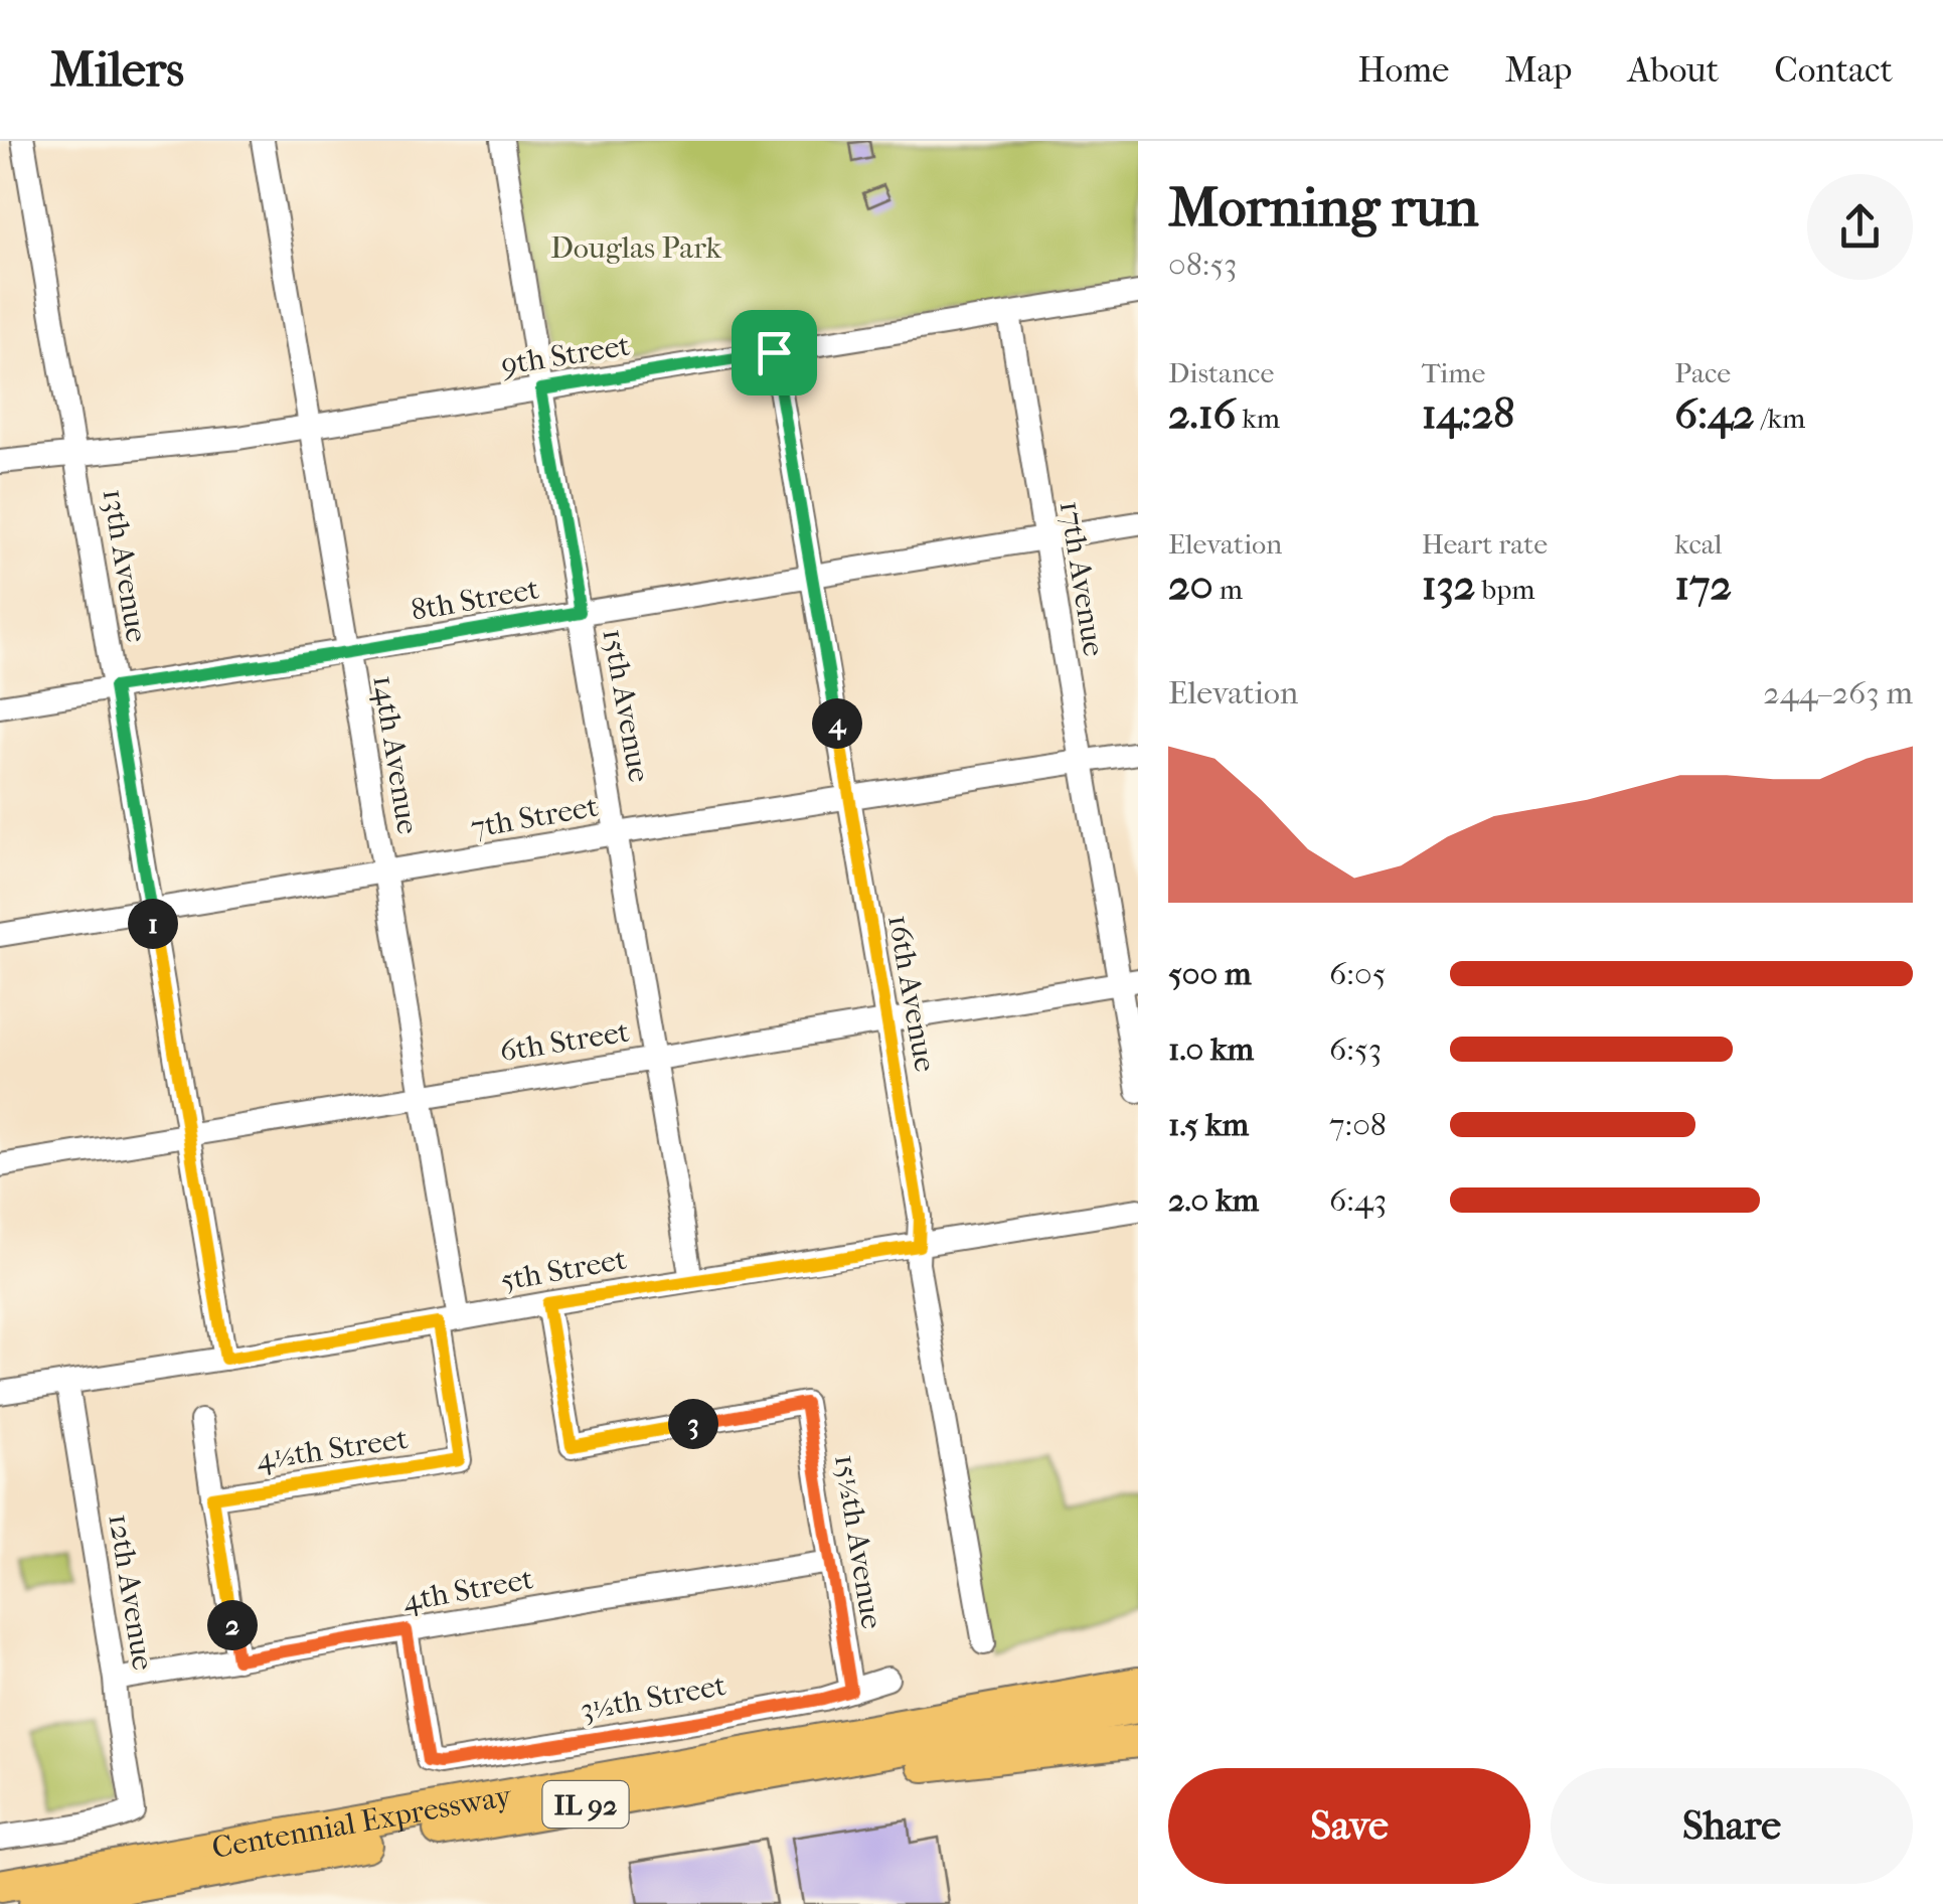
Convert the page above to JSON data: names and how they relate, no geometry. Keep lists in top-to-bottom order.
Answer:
{
  "streets": {
    "highway": ["IL 92", "Centennial Expressway"],
    "street": [
      "9th Street",
      "13th Avenue",
      "17th Avenue",
      "8th Street",
      "15th Avenue",
      "14th Avenue",
      "7th Street",
      "16th Avenue",
      "6th Street",
      "5th Street",
      "4½th Street",
      "15½th Avenue",
      "4th Street",
      "12th Avenue",
      "3½th Street"
    ]
  },
  "crossings": [
    ["9th Street", "13th Avenue"],
    ["9th Street", "17th Avenue"],
    ["9th Street", "15th Avenue"],
    ["9th Street", "14th Avenue"],
    ["9th Street", "16th Avenue"],
    ["13th Avenue", "8th Street"],
    ["13th Avenue", "7th Street"],
    ["13th Avenue", "6th Street"],
    ["13th Avenue", "5th Street"],
    ["17th Avenue", "8th Street"],
    ["17th Avenue", "7th Street"],
    ["17th Avenue", "6th Street"],
    ["8th Street", "15th Avenue"],
    ["8th Street", "14th Avenue"],
    ["8th Street", "16th Avenue"],
    ["15th Avenue", "7th Street"],
    ["15th Avenue", "6th Street"],
    ["15th Avenue", "5th Street"],
    ["14th Avenue", "7th Street"],
    ["14th Avenue", "6th Street"],
    ["14th Avenue", "5th Street"],
    ["14th Avenue", "4½th Street"],
    ["7th Street", "16th Avenue"],
    ["16th Avenue", "6th Street"],
    ["16th Avenue", "5th Street"],
    ["5th Street", "15½th Avenue"],
    ["5th Street", "12th Avenue"],
    ["15½th Avenue", "4th Street"],
    ["15½th Avenue", "3½th Street"],
    ["4th Street", "12th Avenue"],
    ["4th Street", "3½th Street"]
  ],
  "parks": ["Douglas Park"],
  "page": {
    "header": "Milers",
    "nav": [
      "Home",
      "Map",
      "About",
      "Contact"
    ],
    "heading": ["Morning run", "08:53"],
    "stats": [
      ["Distance", "2.16 km"],
      ["Time", "14:28"],
      ["Pace", "6:42 /km"],
      ["Elevation", "20 m"],
      ["Heart rate", "132 bpm"],
      ["kcal", "172"]
    ],
    "chart": ["Elevation", "244–263 m"],
    "pins": [
      "4",
      "1",
      "3",
      "2"
    ],
    "list": [
      {
        "name": "500 m",
        "note": "6:05"
      },
      {
        "name": "1.0 km",
        "note": "6:53"
      },
      {
        "name": "1.5 km",
        "note": "7:08"
      },
      {
        "name": "2.0 km",
        "note": "6:43"
      }
    ],
    "buttons": ["Save", "Share"]
  }
}
